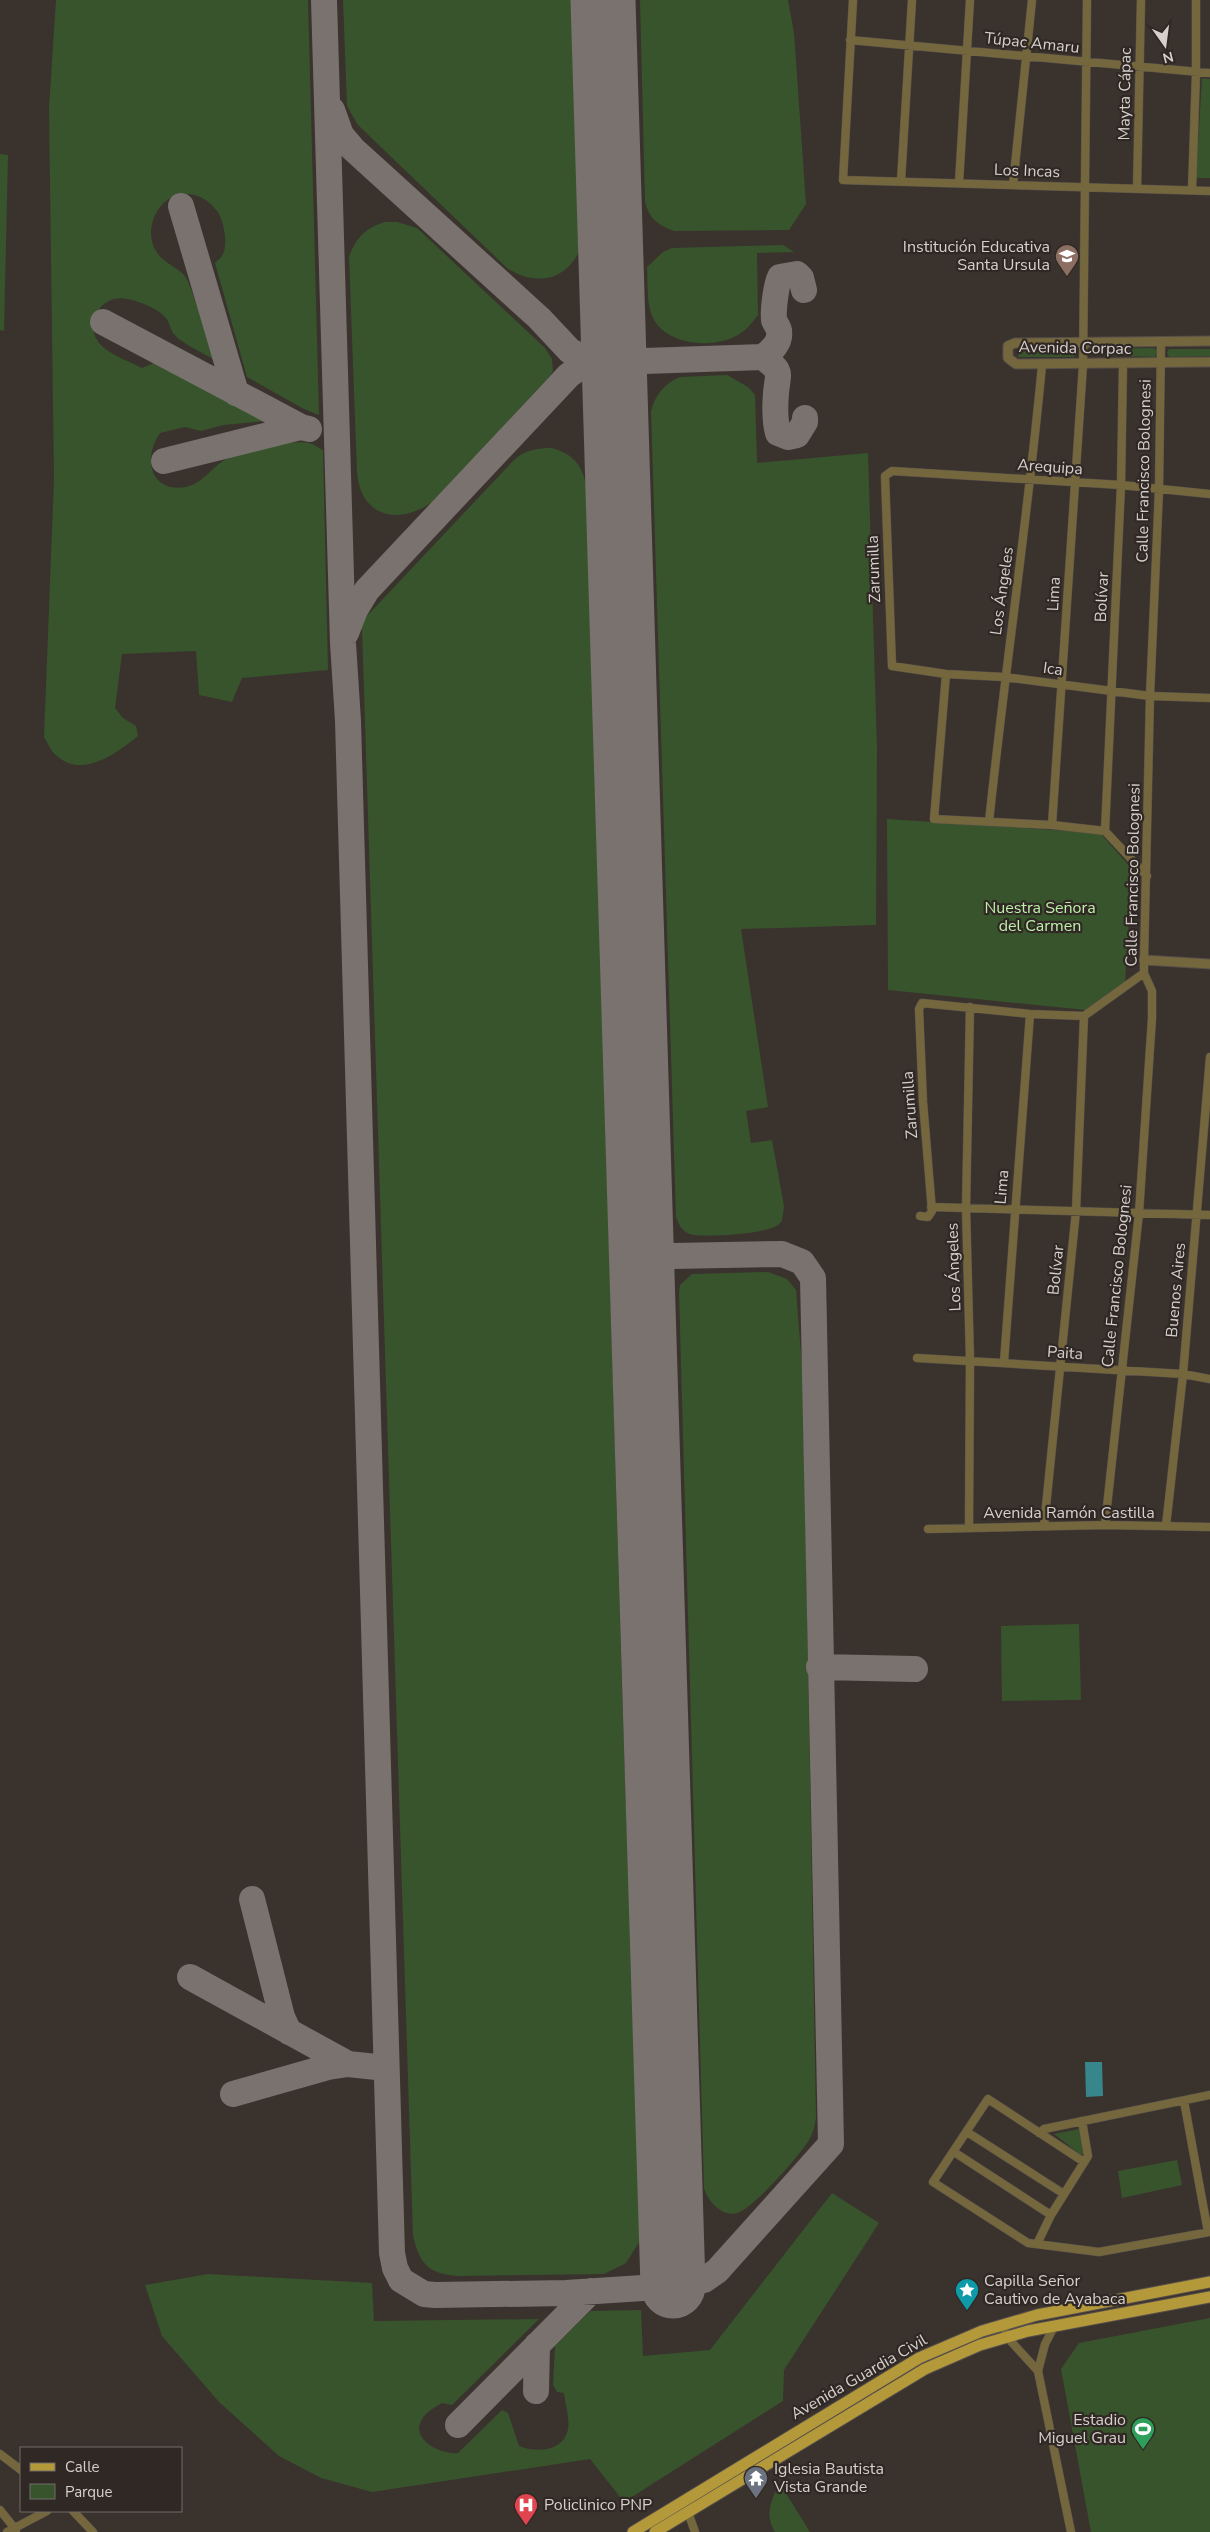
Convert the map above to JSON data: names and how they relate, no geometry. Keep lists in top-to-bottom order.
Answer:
{
  "streets": {
    "main road": ["Avenida Guardia Civil"],
    "street": [
      "Túpac Amaru",
      "Mayta Cápac",
      "Los Incas",
      "Avenida Corpac",
      "Arequipa",
      "Calle Francisco Bolognesi",
      "Zarumilla",
      "Los Ángeles",
      "Lima",
      "Bolívar",
      "Ica",
      "Buenos Aires",
      "Paita",
      "Avenida Ramón Castilla"
    ]
  },
  "crossings": [
    ["Túpac Amaru", "Mayta Cápac"],
    ["Túpac Amaru", "Los Incas"],
    ["Túpac Amaru", "Lima"],
    ["Mayta Cápac", "Los Incas"],
    ["Los Incas", "Lima"],
    ["Avenida Corpac", "Calle Francisco Bolognesi"],
    ["Avenida Corpac", "Los Ángeles"],
    ["Avenida Corpac", "Lima"],
    ["Avenida Corpac", "Bolívar"],
    ["Arequipa", "Calle Francisco Bolognesi"],
    ["Arequipa", "Zarumilla"],
    ["Arequipa", "Los Ángeles"],
    ["Arequipa", "Lima"],
    ["Arequipa", "Bolívar"],
    ["Calle Francisco Bolognesi", "Ica"],
    ["Calle Francisco Bolognesi", "Paita"],
    ["Calle Francisco Bolognesi", "Avenida Ramón Castilla"],
    ["Zarumilla", "Los Ángeles"],
    ["Zarumilla", "Ica"],
    ["Los Ángeles", "Ica"],
    ["Los Ángeles", "Paita"],
    ["Los Ángeles", "Avenida Ramón Castilla"],
    ["Lima", "Ica"],
    ["Lima", "Paita"],
    ["Bolívar", "Ica"],
    ["Bolívar", "Paita"],
    ["Bolívar", "Avenida Ramón Castilla"],
    ["Buenos Aires", "Paita"],
    ["Buenos Aires", "Avenida Ramón Castilla"]
  ],
  "parks": ["Nuestra Señora del Carmen"],
  "places": {
    "school or university": ["Institución Educativa Santa Ursula"],
    "place": ["Capilla Señor Cautivo de Ayabaca"],
    "sports": ["Estadio Miguel Grau"],
    "temple": ["Iglesia Bautista Vista Grande"],
    "hospital": ["Policlinico PNP"]
  },
  "legend": ["Calle", "Parque"],
  "north": "bottom"
}
